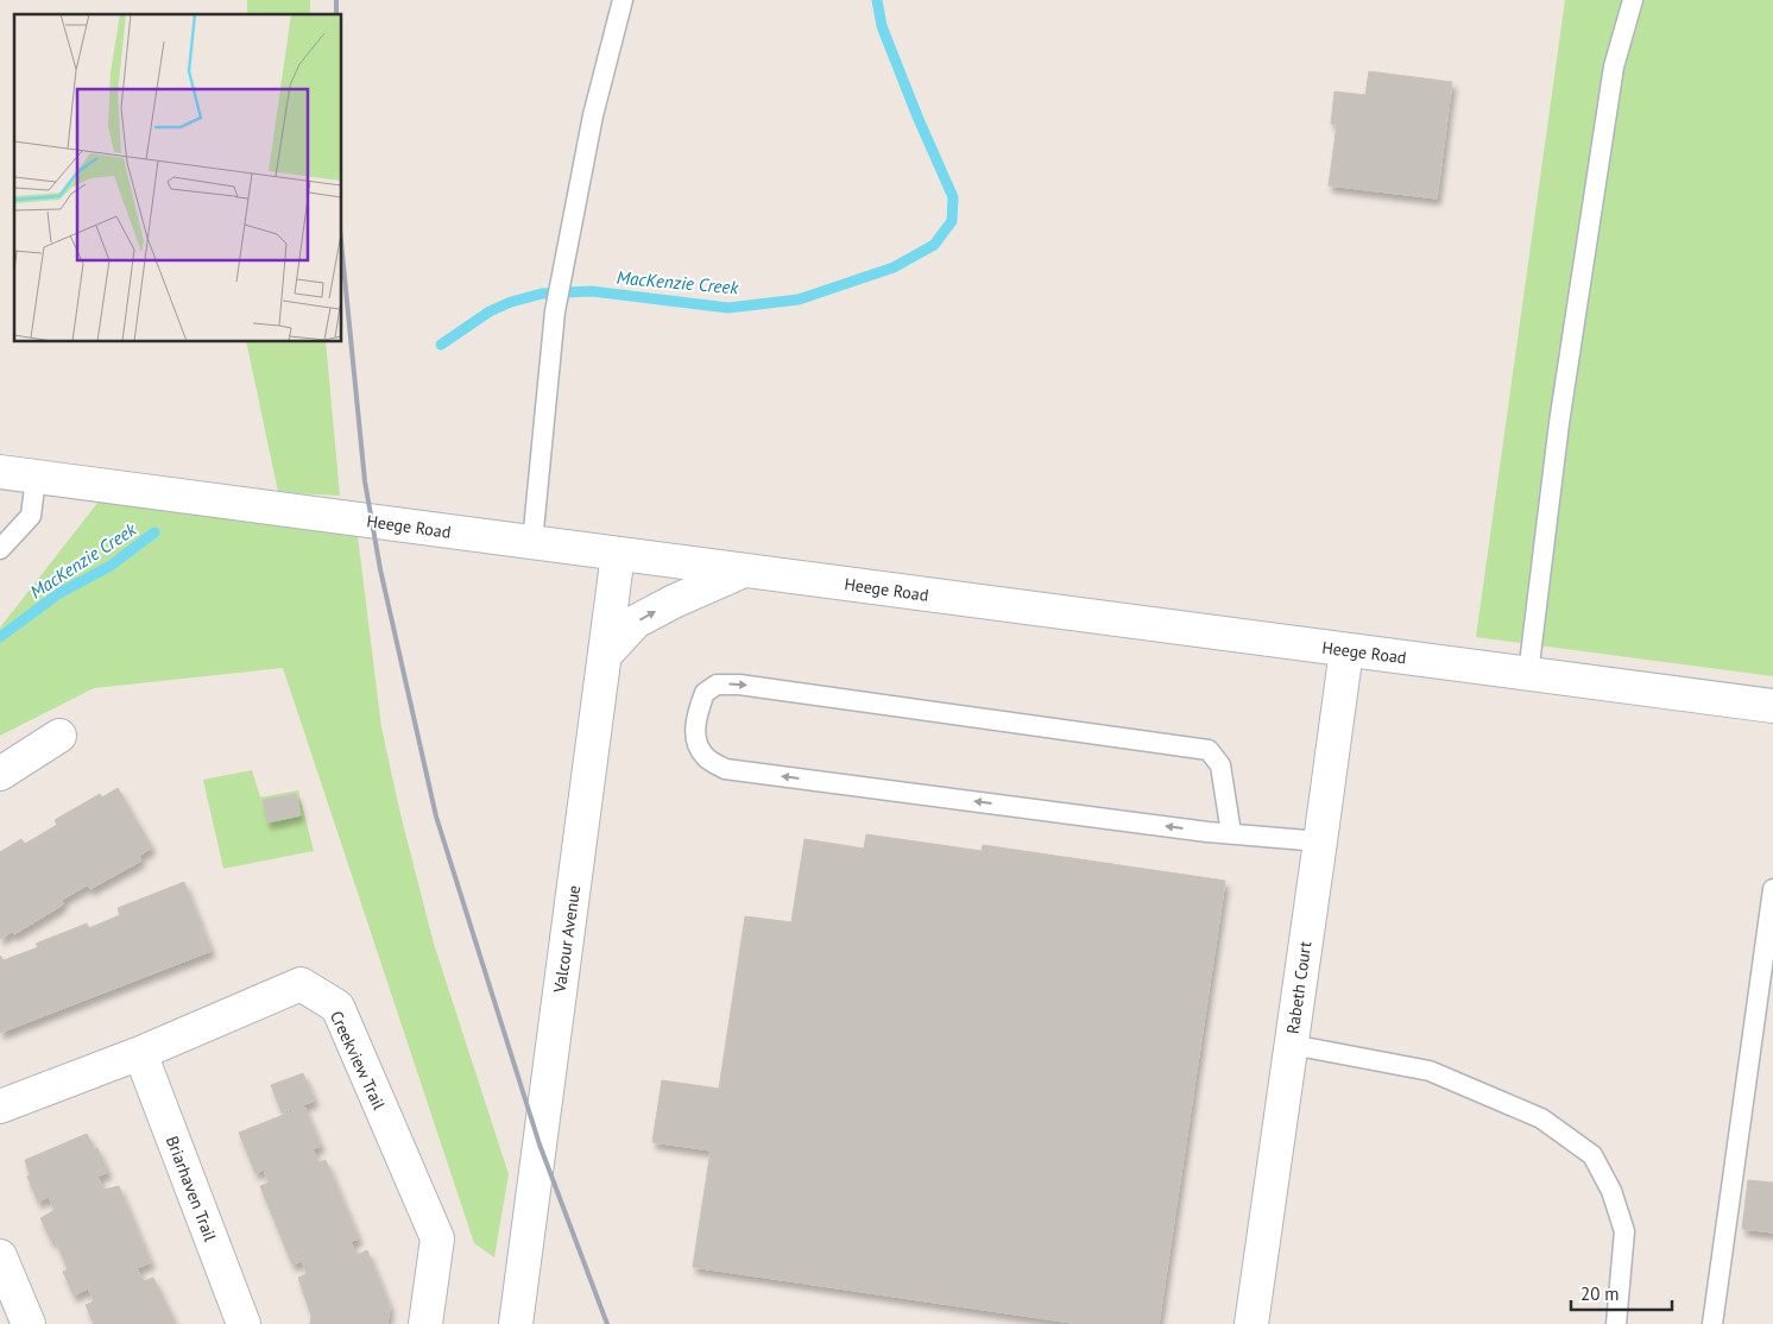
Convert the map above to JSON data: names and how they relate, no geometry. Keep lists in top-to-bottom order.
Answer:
{
  "streets": {
    "street": [
      "Heege Road",
      "Valcour Avenue",
      "Rabeth Court",
      "Creekview Trail",
      "Briarhaven Trail"
    ]
  },
  "crossings": [
    ["Heege Road", "Valcour Avenue"],
    ["Heege Road", "Rabeth Court"],
    ["Creekview Trail", "Briarhaven Trail"]
  ],
  "water": ["MacKenzie Creek"],
  "scale_bar": "20 m"
}
